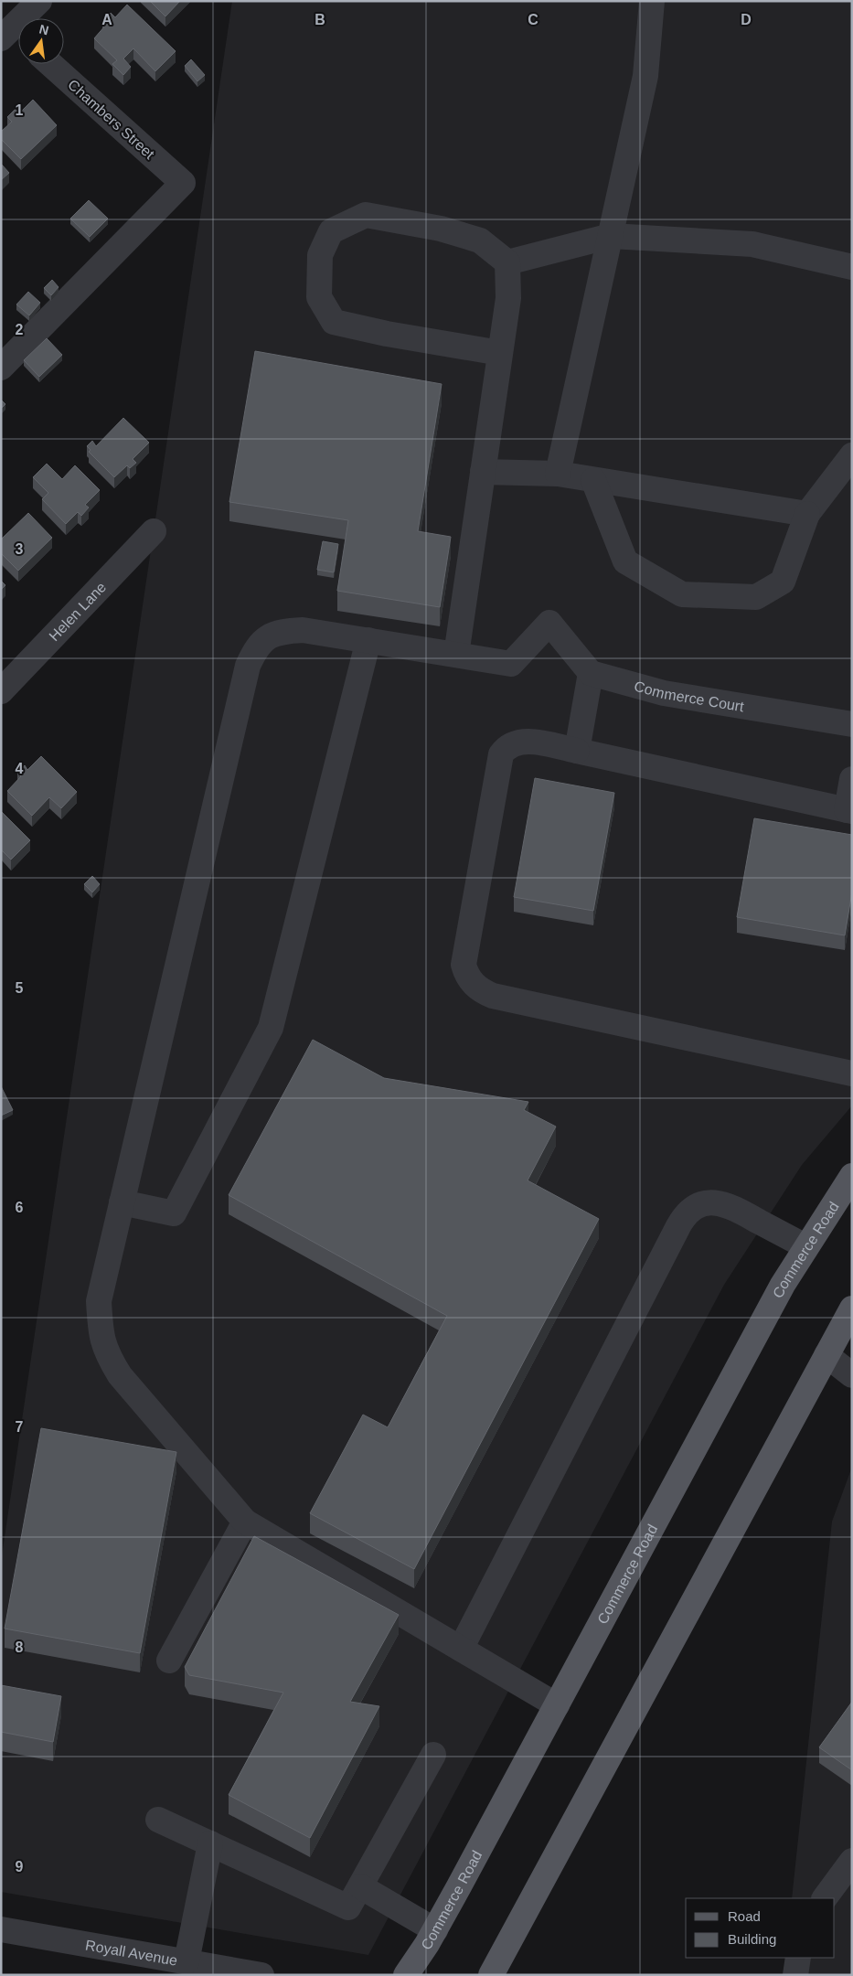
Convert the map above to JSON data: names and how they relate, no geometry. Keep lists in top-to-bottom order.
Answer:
{
  "streets": {
    "main road": ["Commerce Road"],
    "street": [
      "Chambers Street",
      "Helen Lane",
      "Commerce Court",
      "Royall Avenue"
    ]
  },
  "legend": ["Road", "Building"],
  "north": "top",
  "grid": {
    "columns": [
      "A",
      "B",
      "C",
      "D"
    ],
    "rows": [
      "1",
      "2",
      "3",
      "4",
      "5",
      "6",
      "7",
      "8",
      "9"
    ]
  }
}
